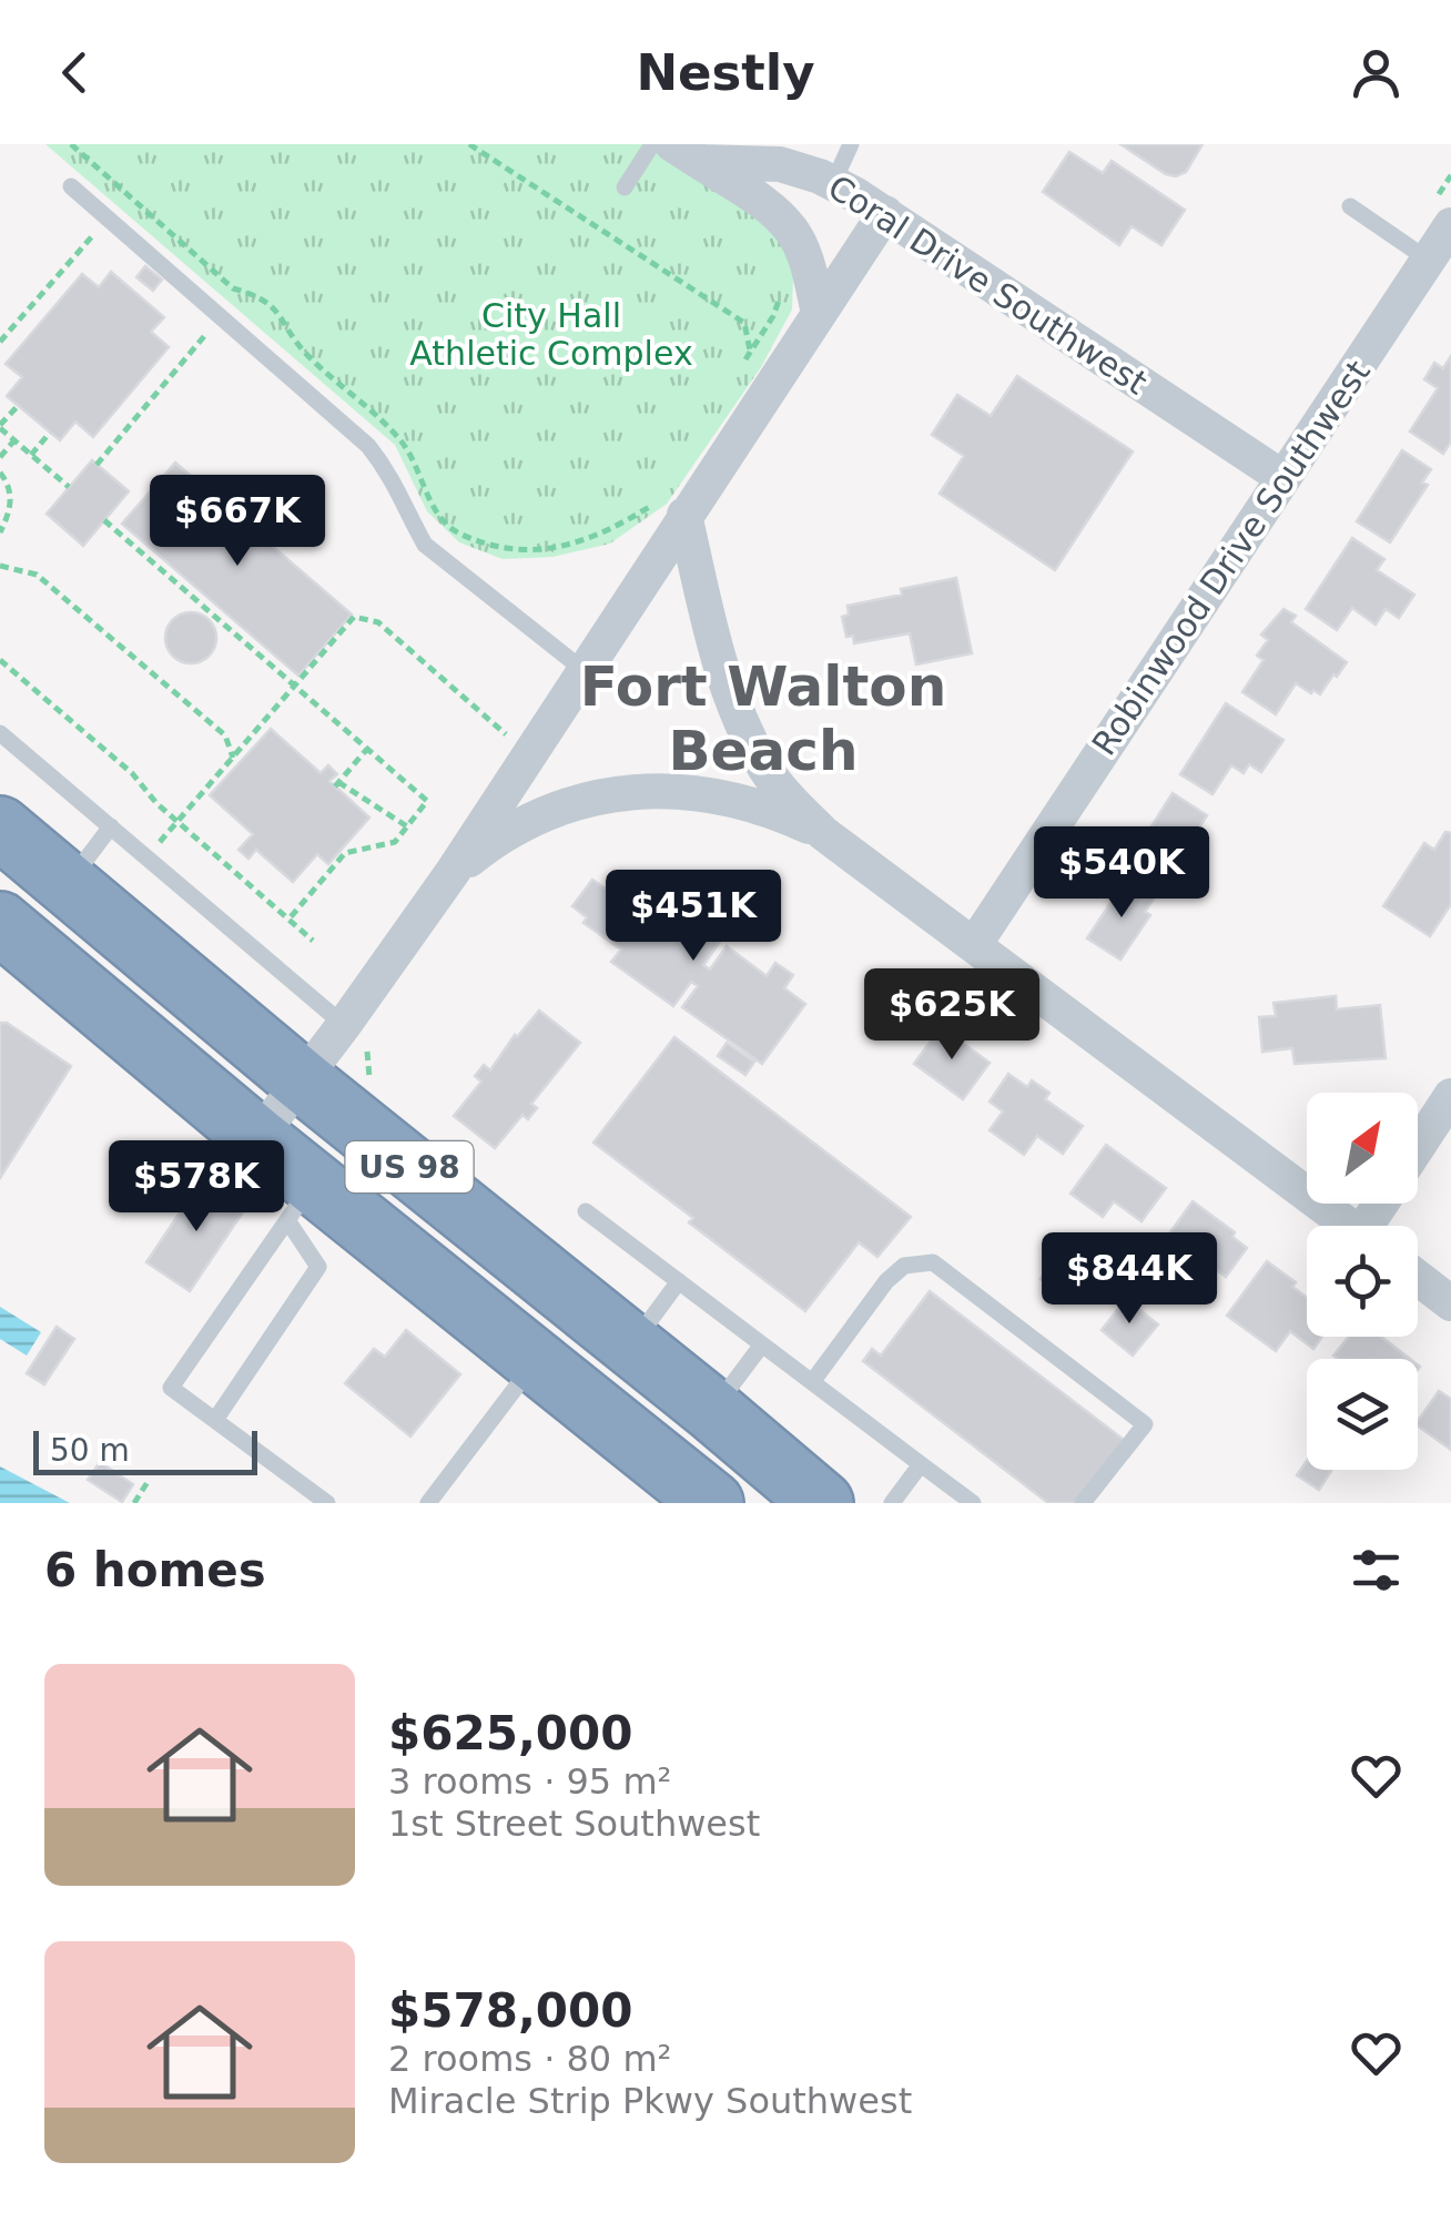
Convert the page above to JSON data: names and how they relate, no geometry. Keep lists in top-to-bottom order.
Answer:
{
  "streets": {
    "highway": ["US 98"],
    "street": ["Coral Drive Southwest", "Robinwood Drive Southwest"]
  },
  "crossings": [
    ["Coral Drive Southwest", "Robinwood Drive Southwest"]
  ],
  "districts": ["Fort Walton Beach"],
  "parks": ["City Hall Athletic Complex"],
  "scale_bar": "50 m",
  "north": "top right",
  "page": {
    "header": "Nestly",
    "price": [
      "$667K",
      "$540K",
      "$451K",
      "$625K",
      "$578K",
      "$844K"
    ],
    "scale": "50 m",
    "heading": "6 homes",
    "list": [
      {
        "name": "$625,000",
        "note": "3 rooms · 95 m² · 1st Street Southwest"
      },
      {
        "name": "$578,000",
        "note": "2 rooms · 80 m² · Miracle Strip Pkwy Southwest"
      }
    ]
  }
}
